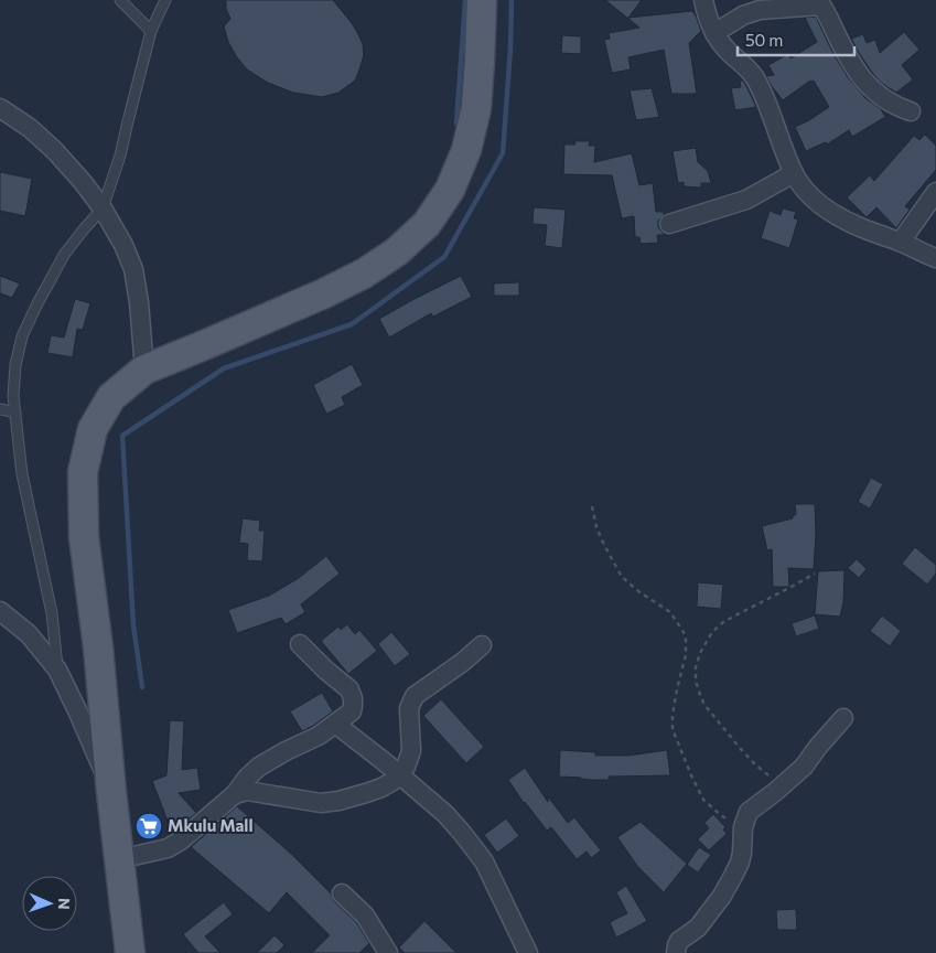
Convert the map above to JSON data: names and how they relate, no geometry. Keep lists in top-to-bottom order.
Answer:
{
  "places": {
    "supermarket": ["Mkulu Mall"]
  },
  "scale_bar": "50 m",
  "north": "right"
}
